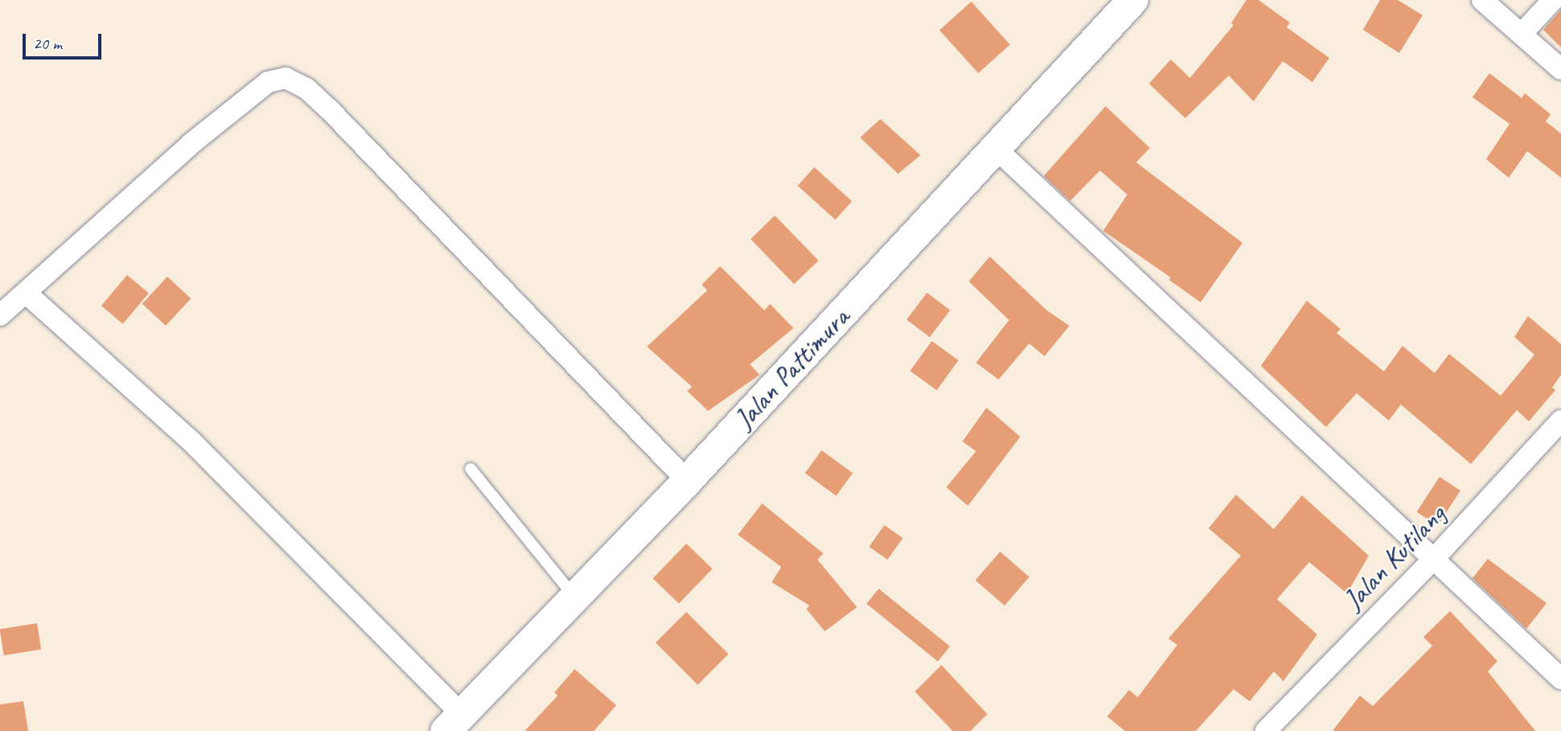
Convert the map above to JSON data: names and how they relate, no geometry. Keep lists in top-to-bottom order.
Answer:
{
  "streets": {
    "main road": ["Jalan Pattimura"],
    "street": ["Jalan Kutilang"]
  },
  "scale_bar": "20 m"
}
